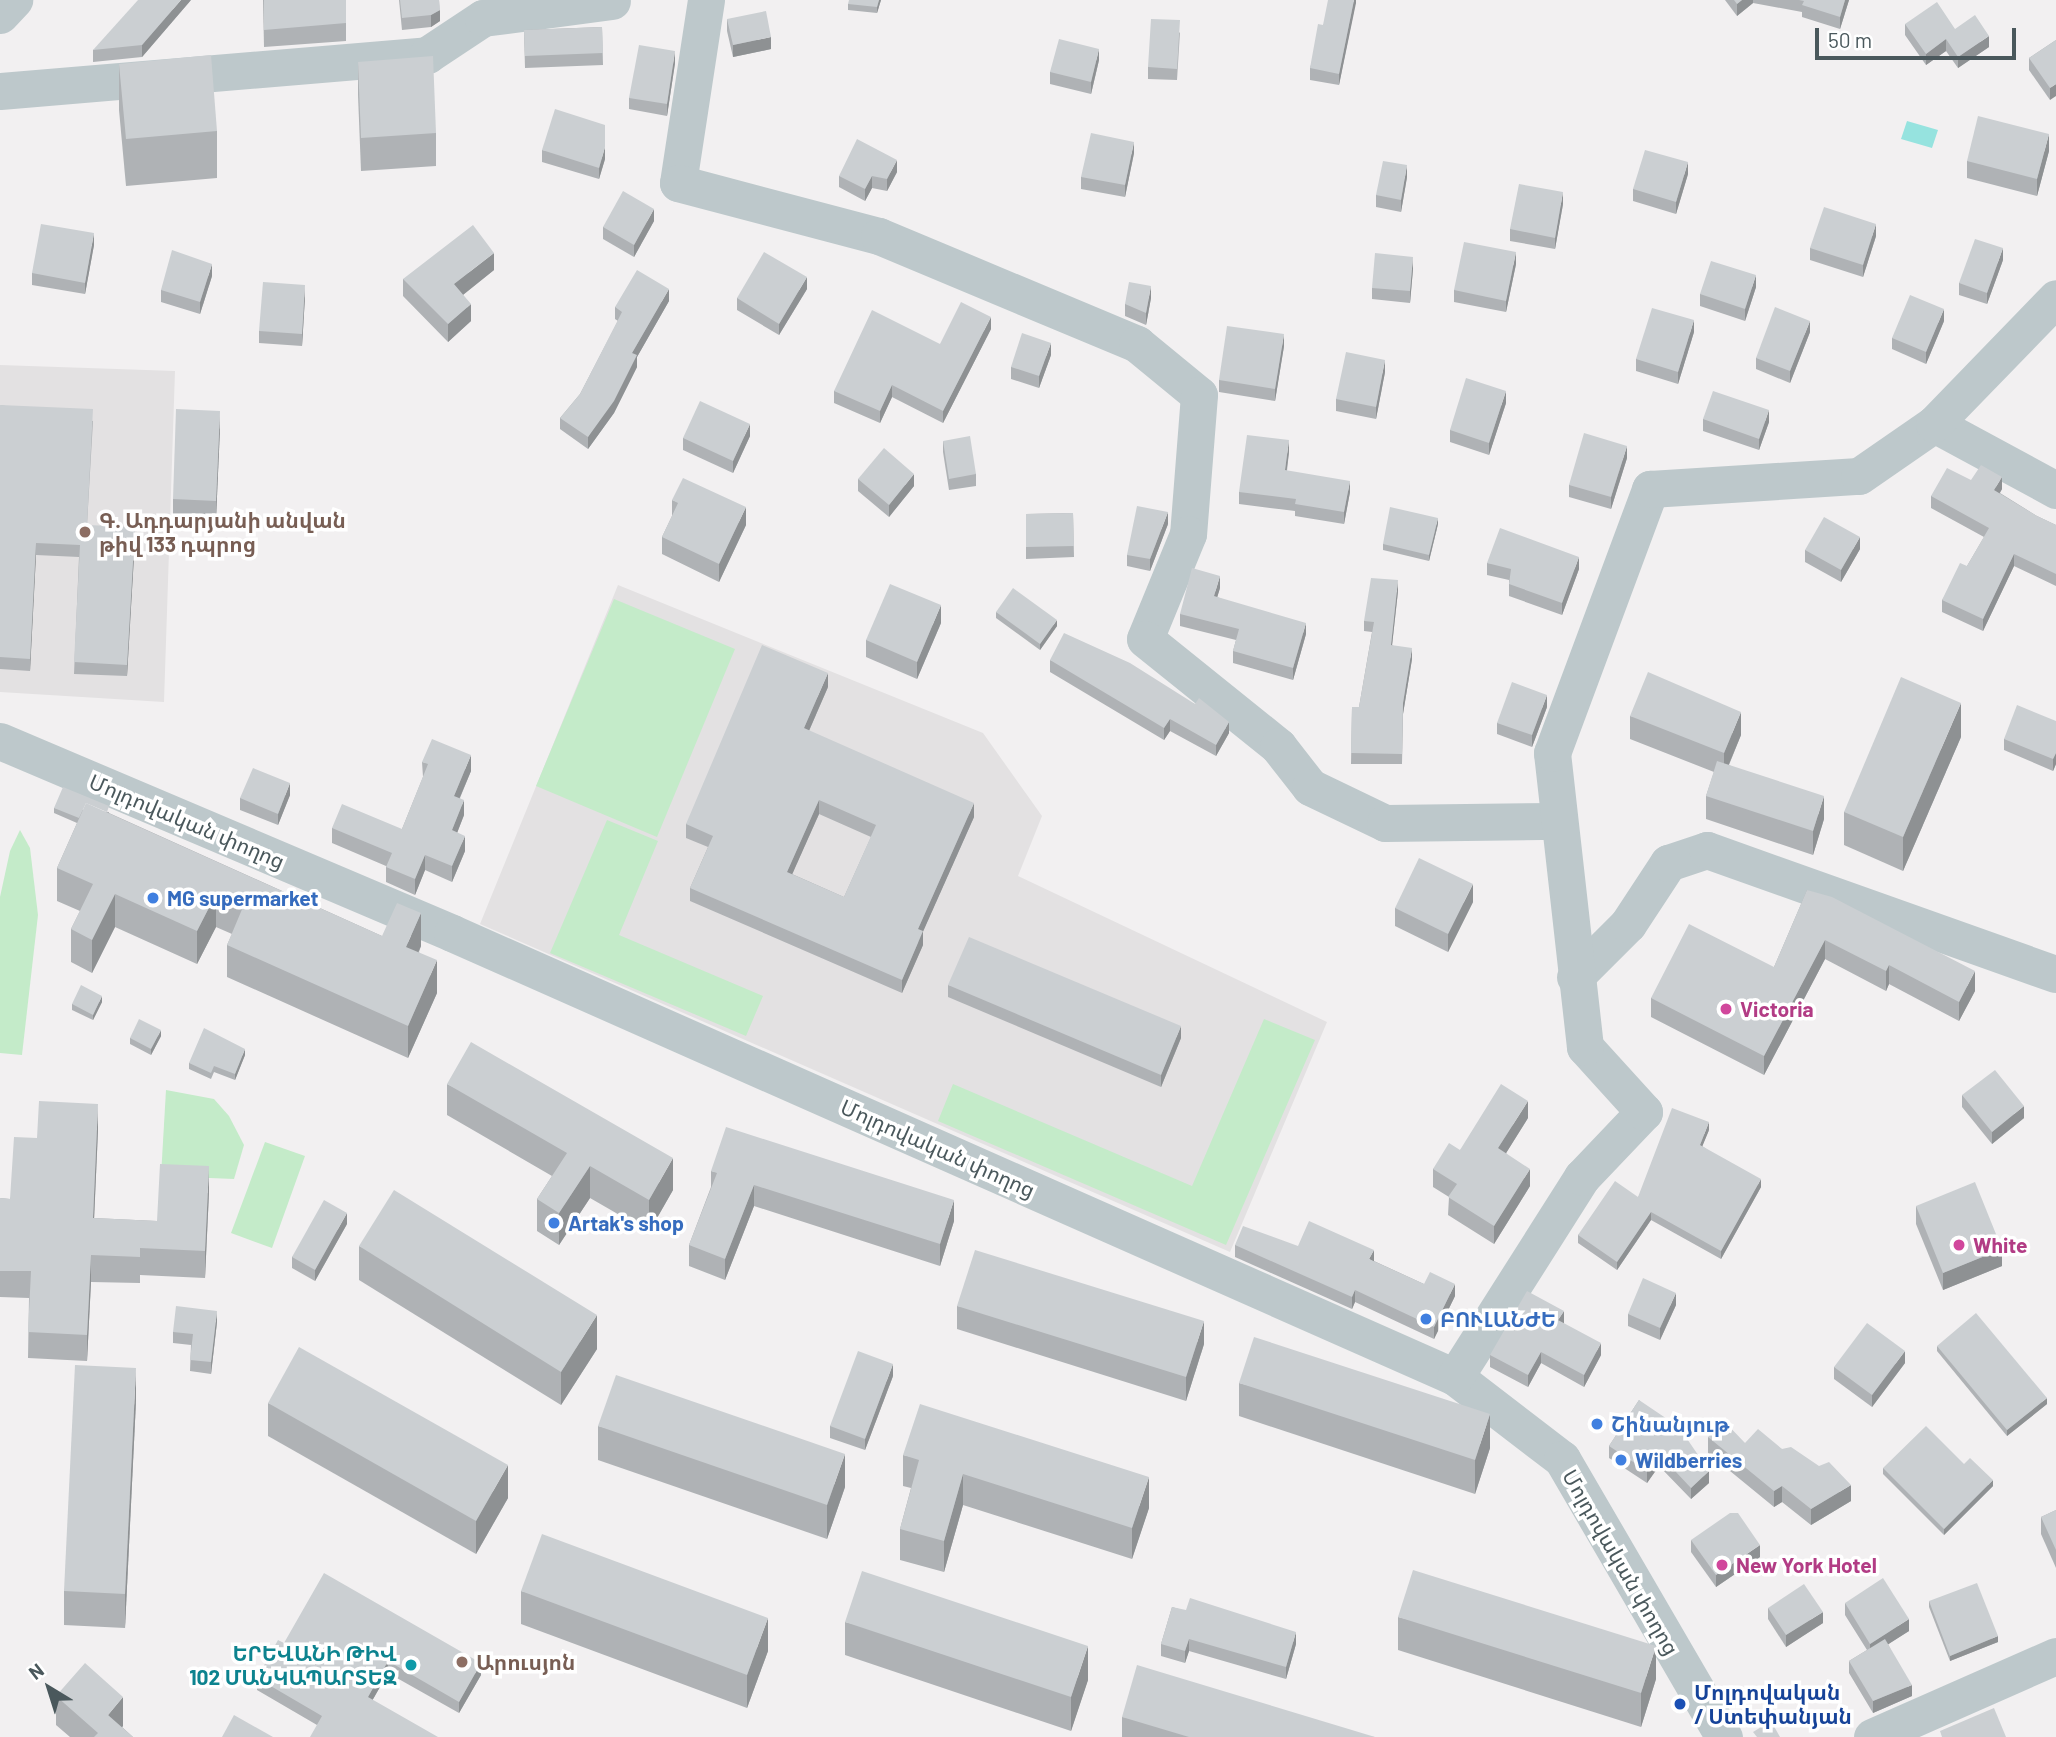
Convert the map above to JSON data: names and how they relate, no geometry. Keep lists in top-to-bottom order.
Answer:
{
  "streets": {
    "street": ["Մոլդովական փողոց"]
  },
  "places": [
    "Գ. Ադդարյանի անվան թիվ 133 դպրոց",
    "MG supermarket",
    "Victoria",
    "Artak's shop",
    "White",
    "ԲՈՒԼԱՆԺԵ",
    "Շինանյութ",
    "Wildberries",
    "New York Hotel",
    "Արուսյոն",
    "ԵՐԵՎԱՆԻ ԹԻՎ 102 ՄԱՆԿԱՊԱՐՏԵԶ",
    "Մոլդովական / Ստեփանյան"
  ],
  "scale_bar": "50 m",
  "north": "top left"
}
